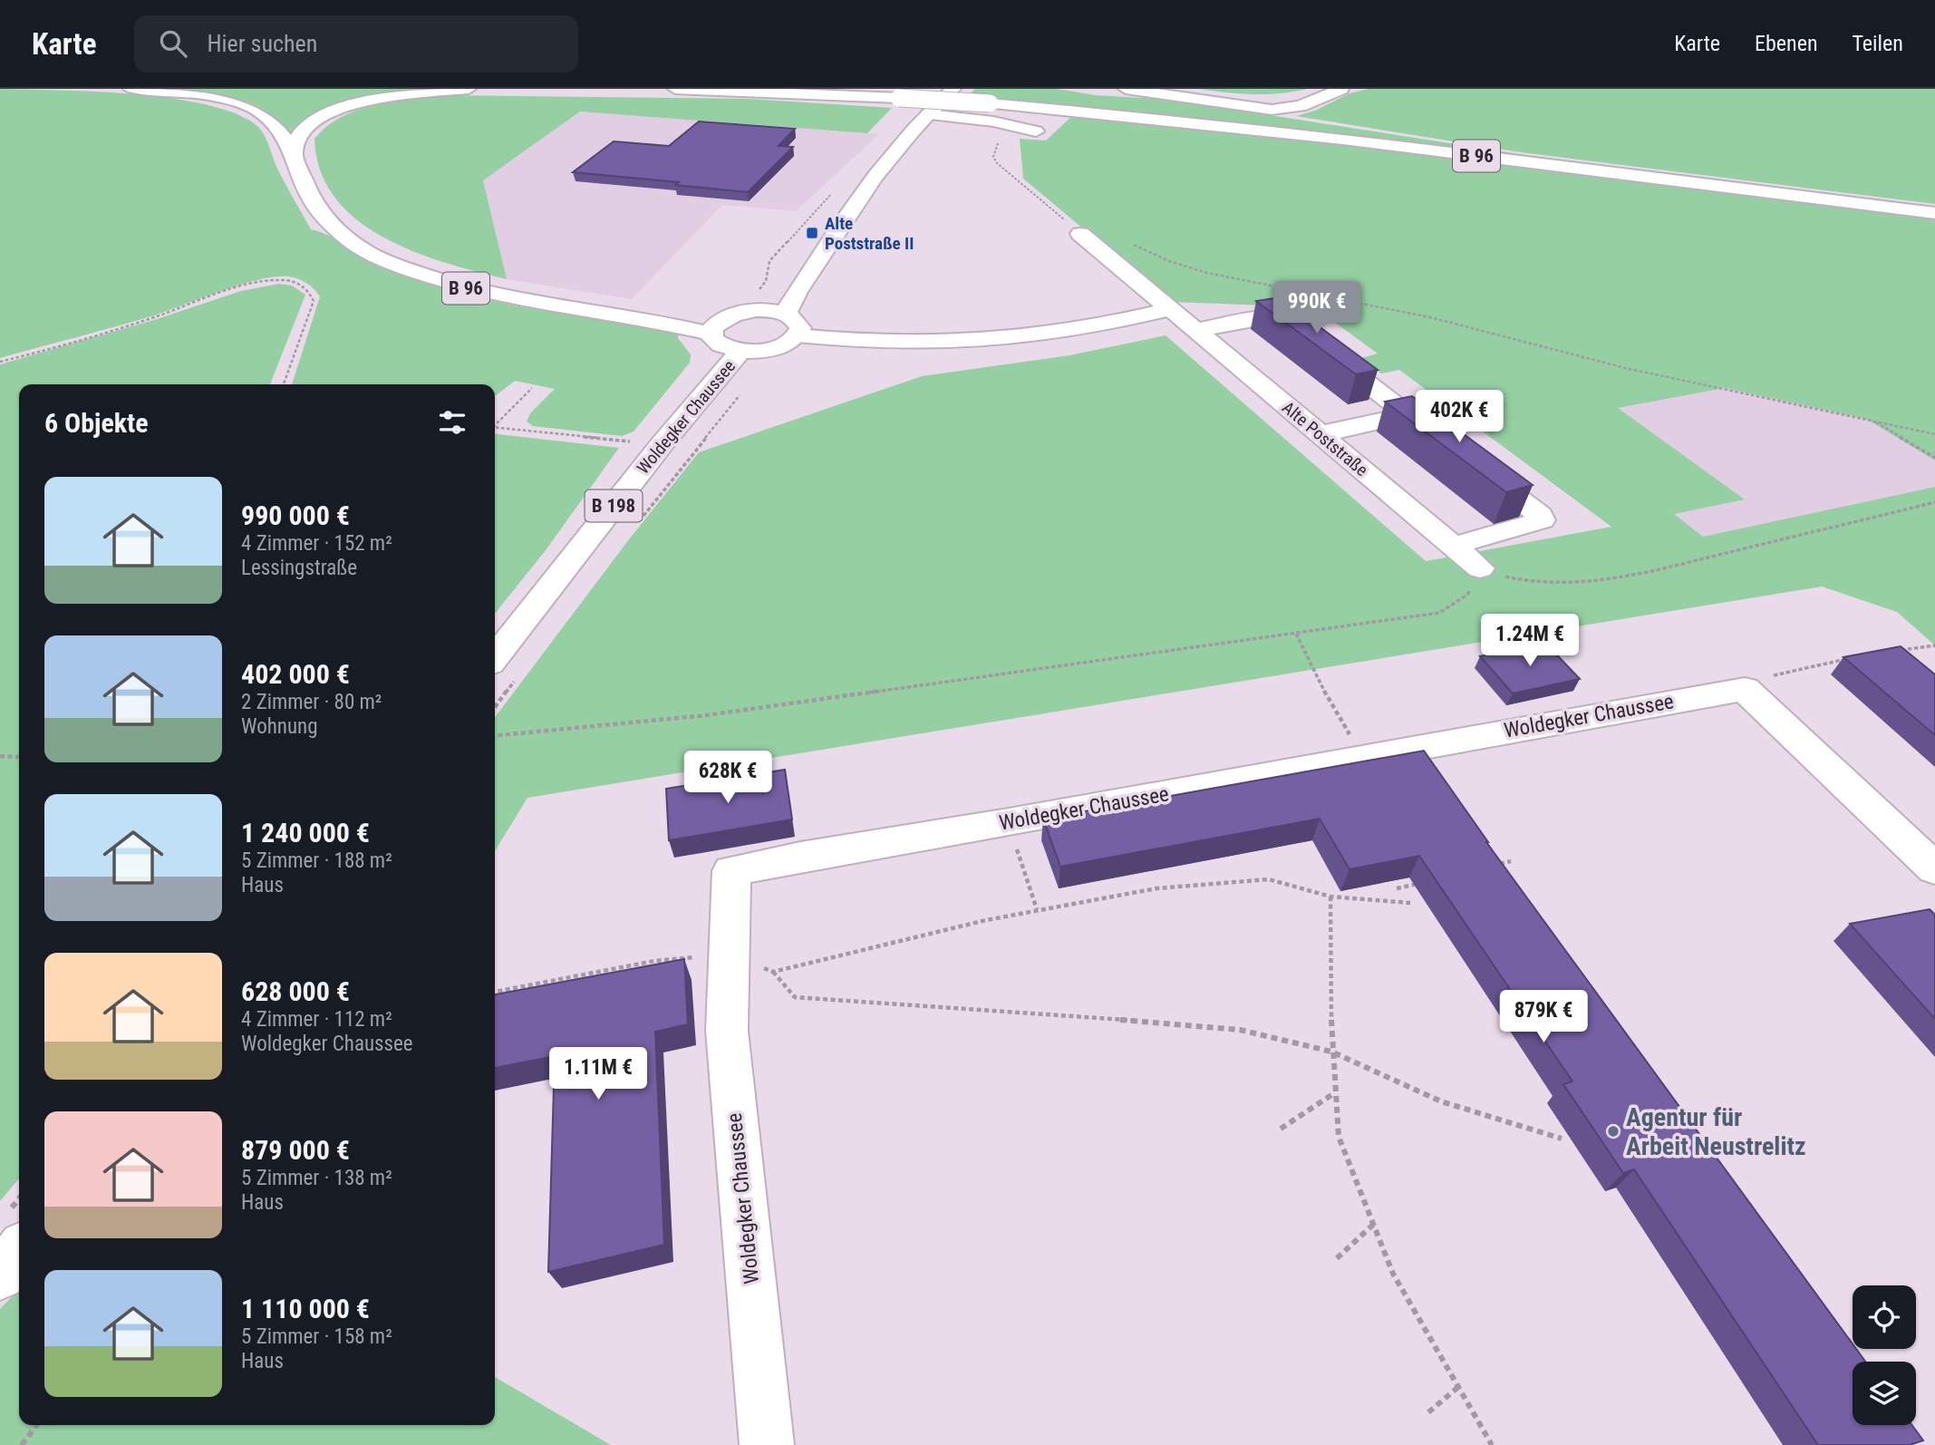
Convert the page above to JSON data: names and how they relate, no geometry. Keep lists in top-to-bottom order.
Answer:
{
  "streets": {
    "main road": [
      "B 96",
      "Woldegker Chaussee",
      "Alte Poststraße",
      "B 198"
    ]
  },
  "crossings": [
    ["B 96", "Woldegker Chaussee"]
  ],
  "places": {
    "transit": ["Alte Poststraße II"],
    "other": ["Agentur für Arbeit Neustrelitz"]
  },
  "page": {
    "header": "Karte",
    "search": "Hier suchen",
    "nav": ["Karte", "Ebenen", "Teilen"],
    "price": [
      "990K €",
      "402K €",
      "1.24M €",
      "628K €",
      "879K €",
      "1.11M €"
    ],
    "heading": "6 Objekte",
    "list": [
      {
        "name": "990 000 €",
        "note": "4 Zimmer · 152 m² · Lessingstraße"
      },
      {
        "name": "402 000 €",
        "note": "2 Zimmer · 80 m² · Wohnung"
      },
      {
        "name": "1 240 000 €",
        "note": "5 Zimmer · 188 m² · Haus"
      },
      {
        "name": "628 000 €",
        "note": "4 Zimmer · 112 m² · Woldegker Chaussee"
      },
      {
        "name": "879 000 €",
        "note": "5 Zimmer · 138 m² · Haus"
      },
      {
        "name": "1 110 000 €",
        "note": "5 Zimmer · 158 m² · Haus"
      }
    ]
  }
}
